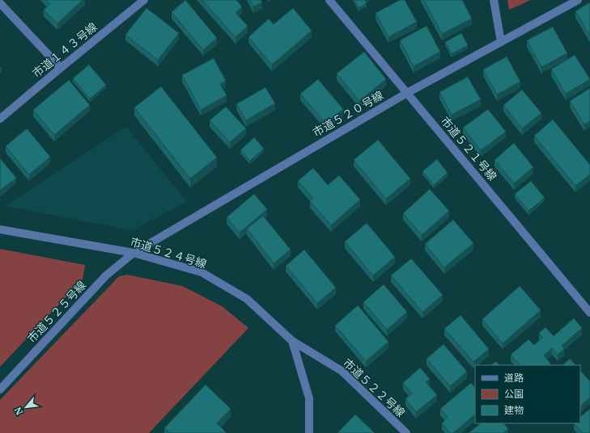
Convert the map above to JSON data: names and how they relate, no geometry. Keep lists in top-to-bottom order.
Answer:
{
  "streets": {
    "street": [
      "市道１４３号線",
      "市道５２０号線",
      "市道５２１号線",
      "市道５２４号線",
      "市道５２５号線",
      "市道５２２号線"
    ]
  },
  "crossings": [
    ["市道５２０号線", "市道５２１号線"],
    ["市道５２０号線", "市道５２４号線"],
    ["市道５２０号線", "市道５２５号線"],
    ["市道５２４号線", "市道５２５号線"],
    ["市道５２４号線", "市道５２２号線"]
  ],
  "legend": ["道路", "公園", "建物"],
  "north": "bottom left"
}
